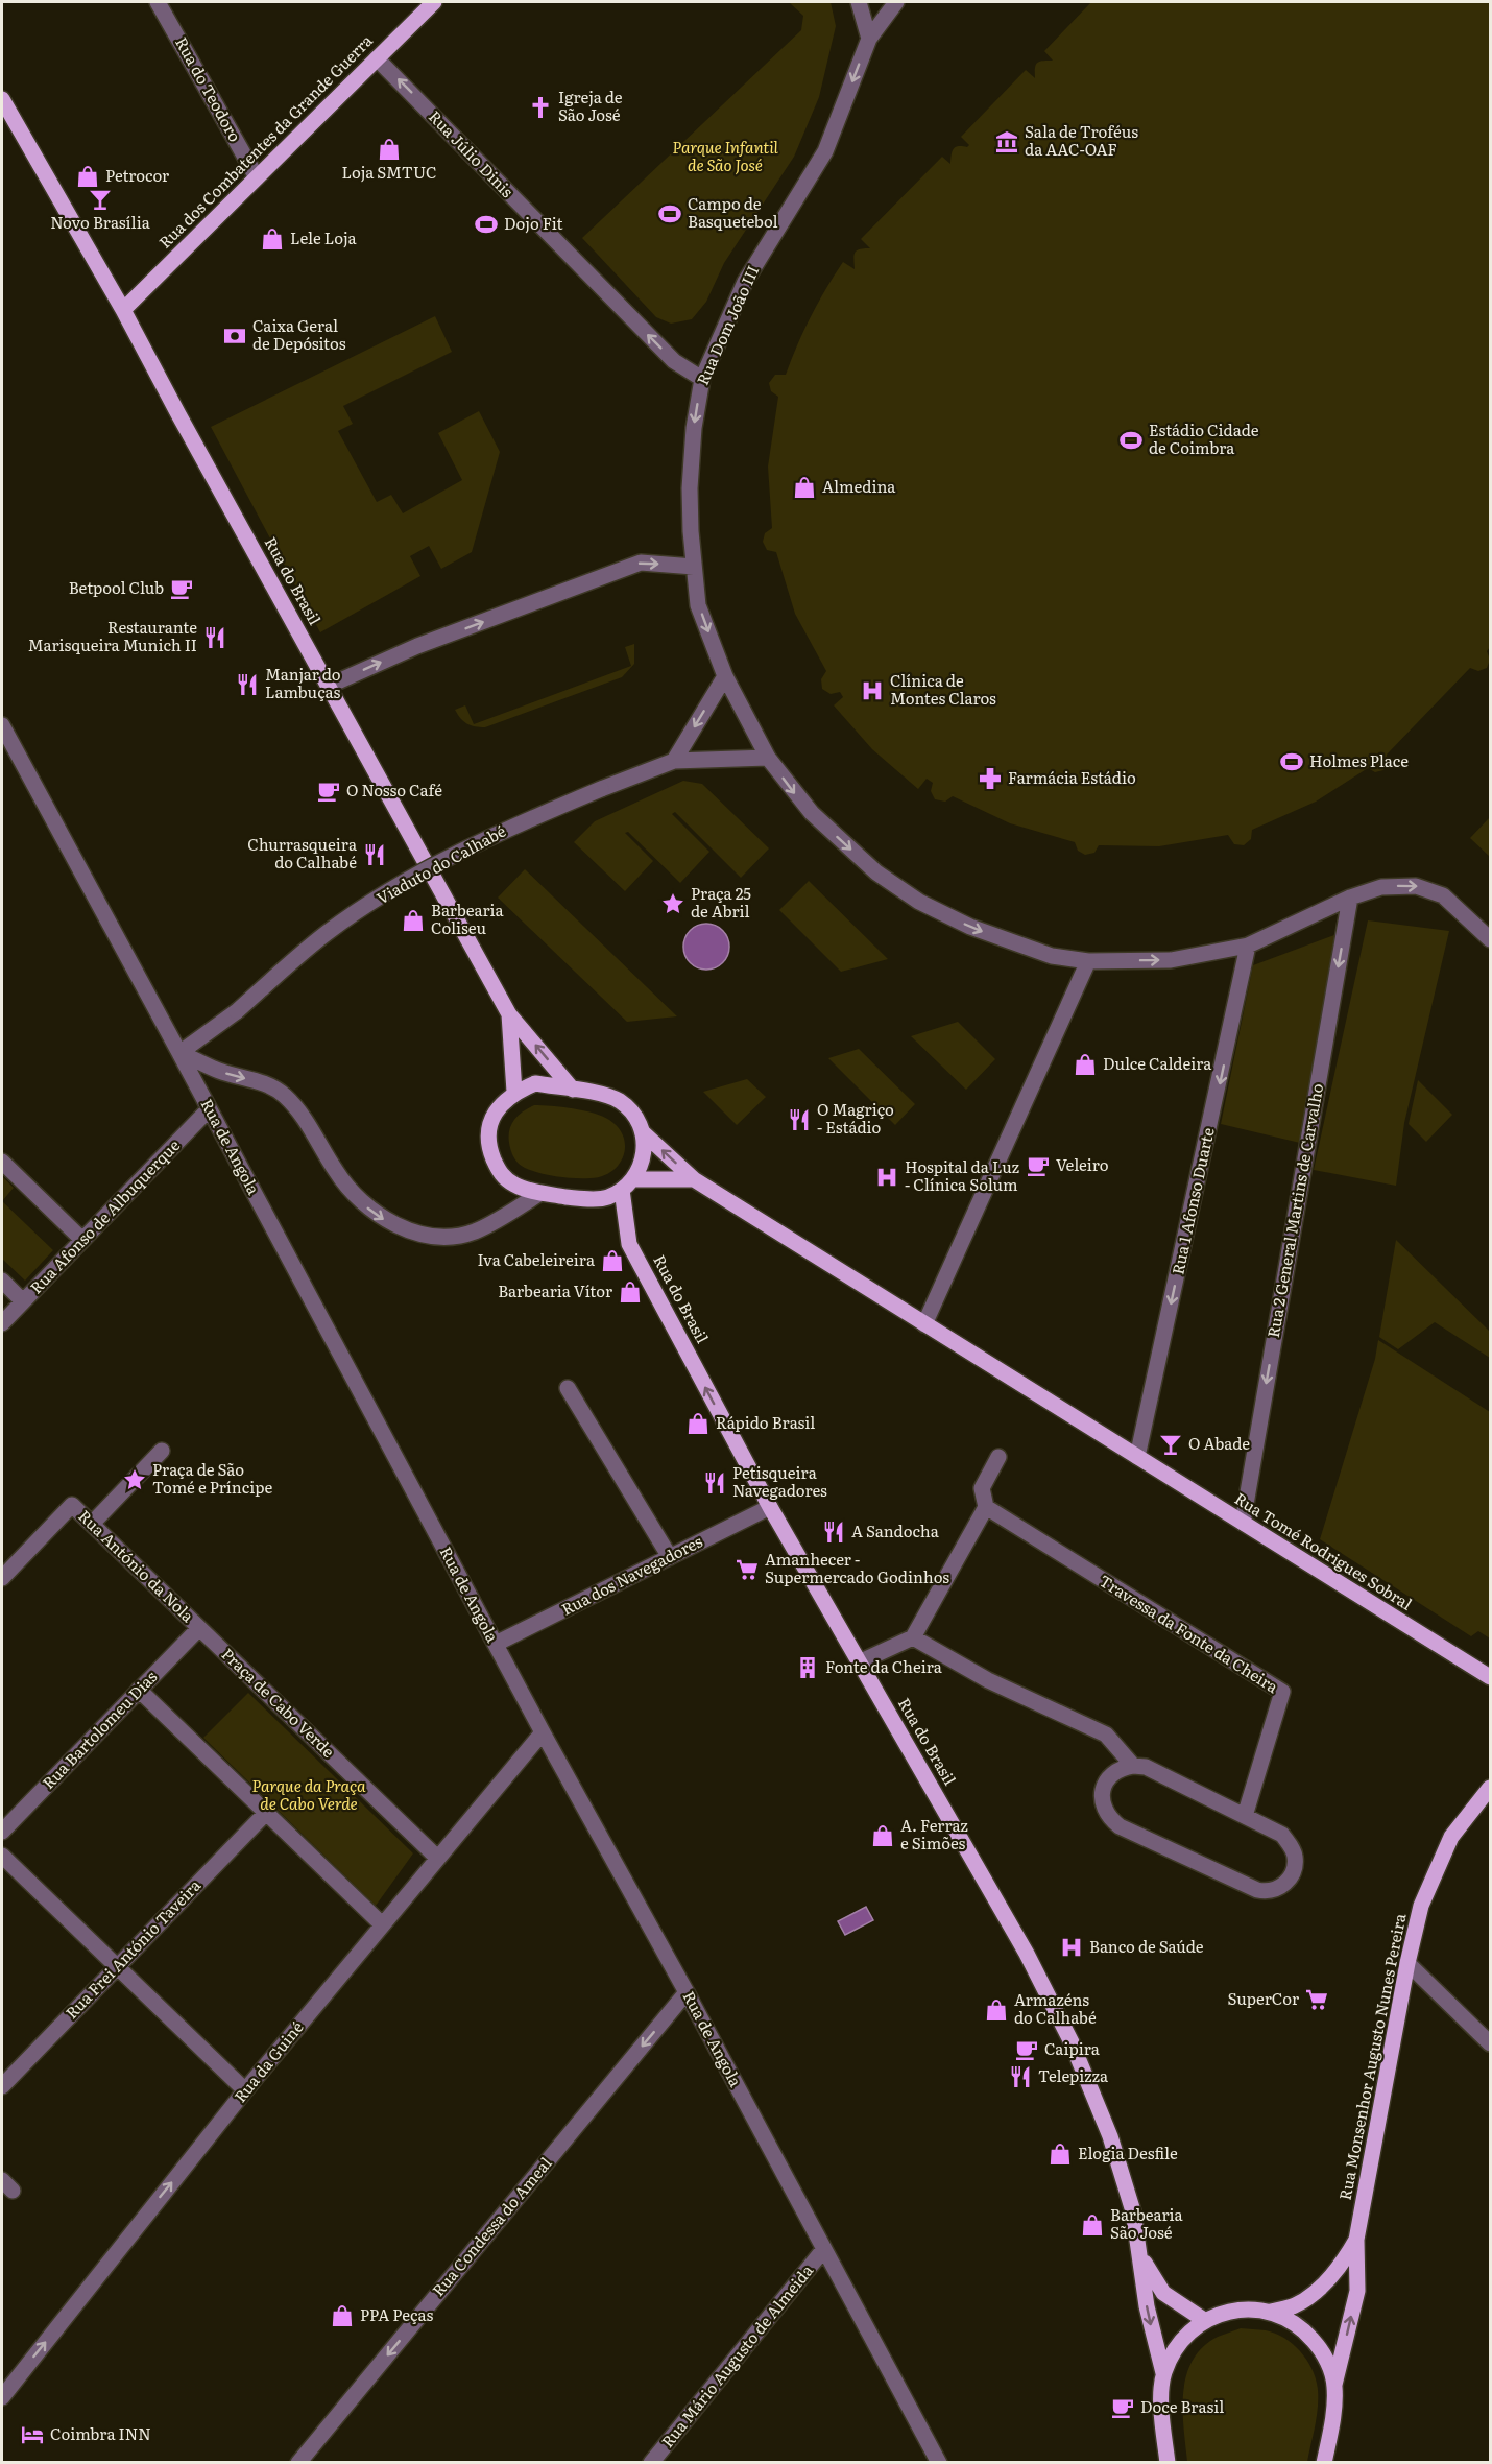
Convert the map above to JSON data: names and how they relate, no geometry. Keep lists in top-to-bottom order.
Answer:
{
  "streets": {
    "main road": [
      "Rua dos Combatentes da Grande Guerra",
      "Rua do Brasil",
      "Rua Tomé Rodrigues Sobral",
      "Rua Monsenhor Augusto Nunes Pereira"
    ],
    "street": [
      "Rua do Teodoro",
      "Rua Júlio Dinis",
      "Rua Dom João III",
      "Viaduto do Calhabé",
      "Rua de Angola",
      "Rua 1 Afonso Duarte",
      "Rua 2 General Martins de Carvalho",
      "Rua Afonso de Albuquerque",
      "Rua António da Nola",
      "Rua dos Navegadores",
      "Travessa da Fonte da Cheira",
      "Praça de Cabo Verde",
      "Rua Bartolomeu Dias",
      "Rua Frei António Taveira",
      "Rua da Guiné",
      "Rua Condessa do Ameal",
      "Rua Mário Augusto de Almeida"
    ]
  },
  "crossings": [
    ["Rua do Teodoro", "Rua dos Combatentes da Grande Guerra"],
    ["Rua dos Combatentes da Grande Guerra", "Rua Júlio Dinis"],
    ["Rua dos Combatentes da Grande Guerra", "Rua do Brasil"],
    ["Rua Júlio Dinis", "Rua Dom João III"],
    ["Rua Dom João III", "Rua 1 Afonso Duarte"],
    ["Rua Dom João III", "Rua 2 General Martins de Carvalho"],
    ["Rua do Brasil", "Rua Tomé Rodrigues Sobral"],
    ["Rua do Brasil", "Rua dos Navegadores"],
    ["Viaduto do Calhabé", "Rua de Angola"],
    ["Rua de Angola", "Rua Afonso de Albuquerque"],
    ["Rua de Angola", "Rua dos Navegadores"],
    ["Rua de Angola", "Rua da Guiné"],
    ["Rua de Angola", "Rua Condessa do Ameal"],
    ["Rua de Angola", "Rua Mário Augusto de Almeida"],
    ["Rua 1 Afonso Duarte", "Rua Tomé Rodrigues Sobral"],
    ["Rua 2 General Martins de Carvalho", "Rua Tomé Rodrigues Sobral"],
    ["Rua António da Nola", "Praça de Cabo Verde"],
    ["Rua António da Nola", "Rua Bartolomeu Dias"],
    ["Praça de Cabo Verde", "Rua Bartolomeu Dias"],
    ["Praça de Cabo Verde", "Rua da Guiné"]
  ],
  "one_way": [
    "Rua Júlio Dinis",
    "Rua 1 Afonso Duarte",
    "Rua 2 General Martins de Carvalho",
    "Rua da Guiné",
    "Rua Condessa do Ameal"
  ],
  "parks": ["Parque Infantil de São José", "Parque da Praça de Cabo Verde"],
  "places": {
    "church": ["Igreja de São José"],
    "museum": ["Sala de Troféus da AAC-OAF"],
    "shop": [
      "Loja SMTUC",
      "Petrocor",
      "Lele Loja",
      "Almedina",
      "Barbearia Coliseu",
      "Dulce Caldeira",
      "Iva Cabeleireira",
      "Barbearia Vítor",
      "Rápido Brasil",
      "A. Ferraz e Simões",
      "Armazéns do Calhabé",
      "Elogia Desfile",
      "Barbearia São José",
      "PPA Peças"
    ],
    "bar": ["Novo Brasília", "O Abade"],
    "sports": [
      "Campo de Basquetebol",
      "Dojo Fit",
      "Estádio Cidade de Coimbra",
      "Holmes Place"
    ],
    "bank": ["Caixa Geral de Depósitos"],
    "cafe": [
      "Betpool Club",
      "O Nosso Café",
      "Veleiro",
      "Caipira",
      "Doce Brasil"
    ],
    "restaurant": [
      "Restaurante Marisqueira Munich II",
      "Manjar do Lambuças",
      "Churrasqueira do Calhabé",
      "O Magriço - Estádio",
      "Petisqueira Navegadores",
      "A Sandocha",
      "Telepizza"
    ],
    "hospital": ["Clínica de Montes Claros", "Hospital da Luz - Clínica Solum", "Banco de Saúde"],
    "pharmacy": ["Farmácia Estádio"],
    "place": ["Praça 25 de Abril", "Praça de São Tomé e Príncipe"],
    "supermarket": ["Amanhecer - Supermercado Godinhos", "SuperCor"],
    "building": ["Fonte da Cheira"],
    "hotel": ["Coimbra INN"]
  }
}
